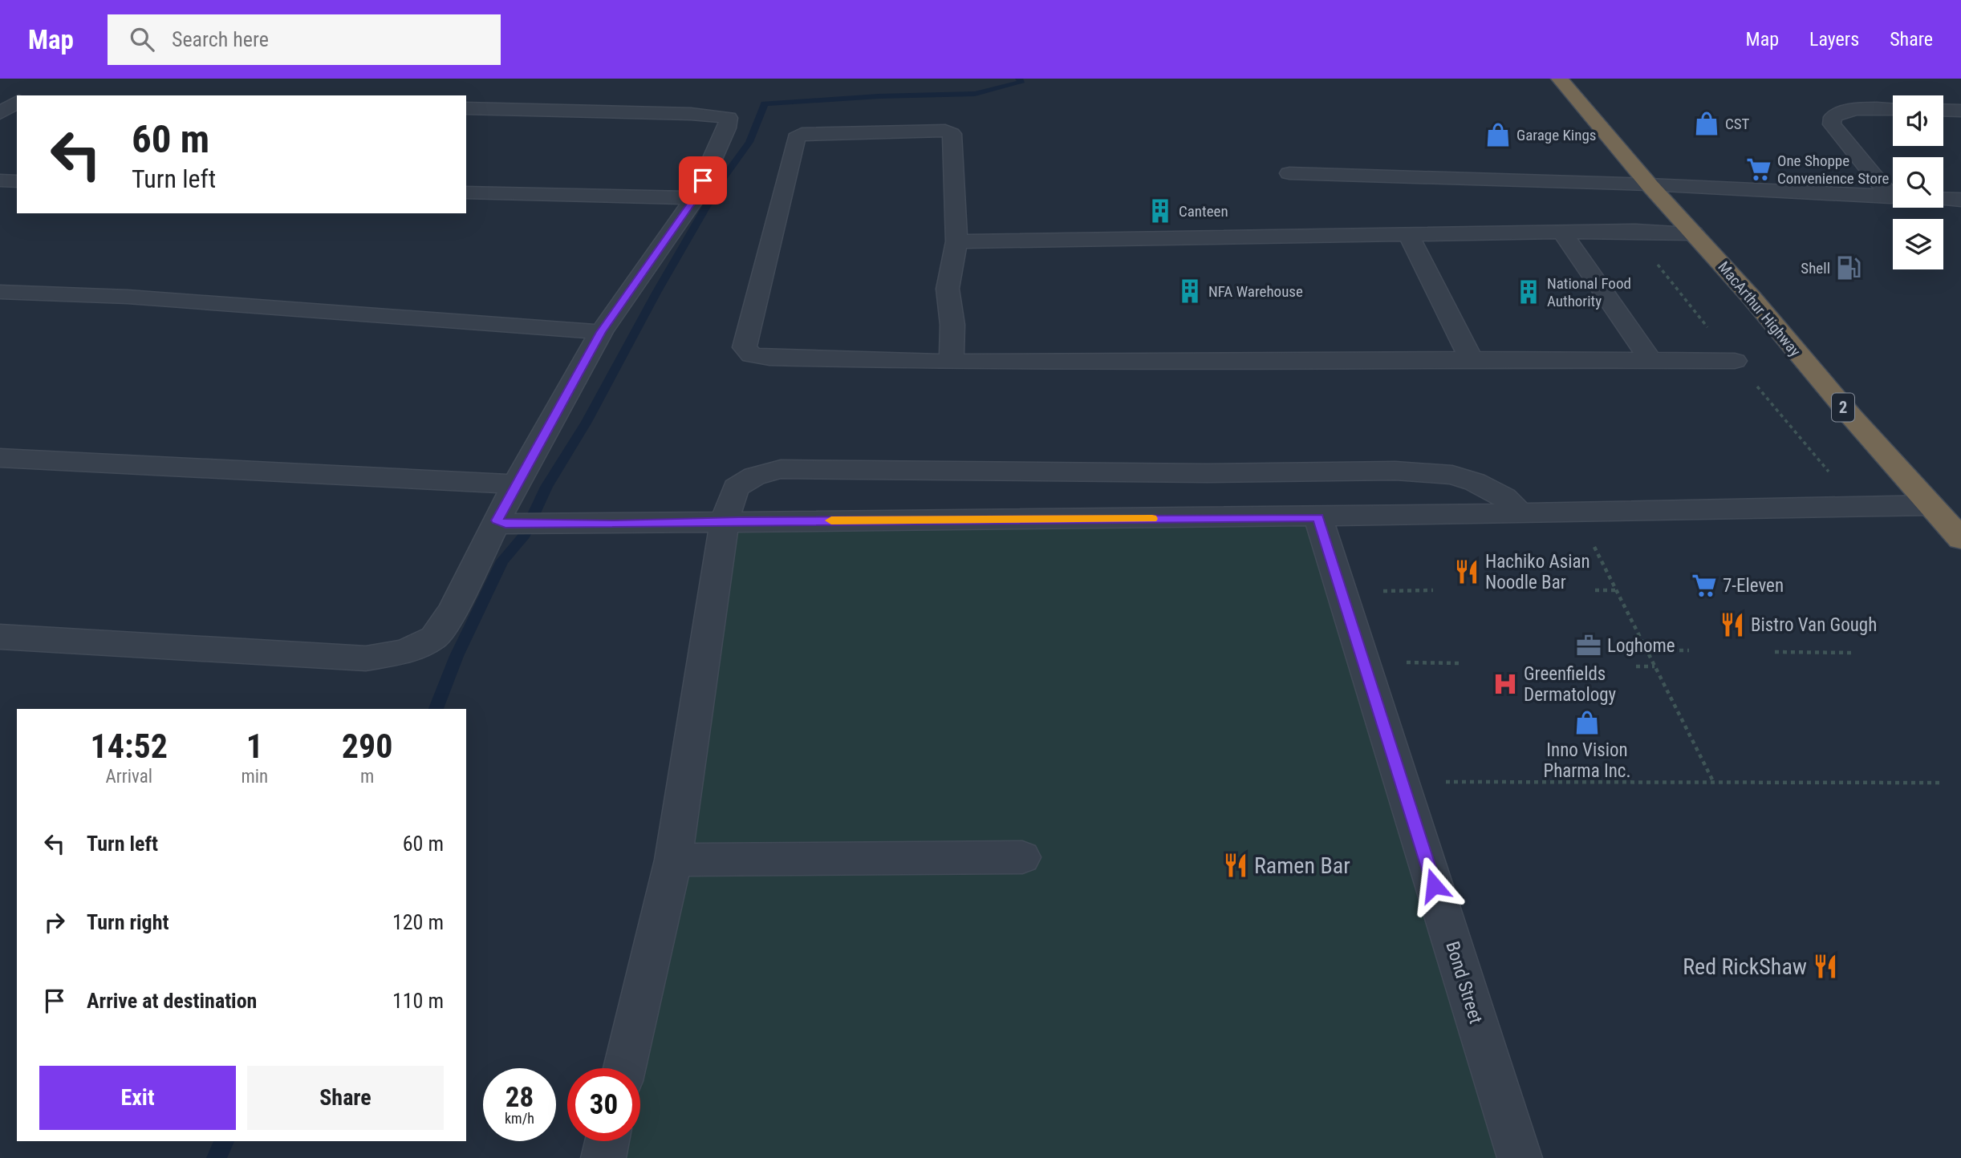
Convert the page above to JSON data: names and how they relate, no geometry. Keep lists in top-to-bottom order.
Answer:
{
  "streets": {
    "highway": ["MacArthur Highway", "2"],
    "street": ["Bond Street"]
  },
  "places": {
    "shop": ["CST", "Garage Kings", "Inno Vision Pharma Inc."],
    "supermarket": ["One Shoppe Convenience Store", "7-Eleven"],
    "building": ["Canteen", "NFA Warehouse", "National Food Authority"],
    "fuel station": ["Shell"],
    "restaurant": [
      "Hachiko Asian Noodle Bar",
      "Bistro Van Gough",
      "Ramen Bar",
      "Red RickShaw"
    ],
    "office": ["Loghome"],
    "hospital": ["Greenfields Dermatology"]
  },
  "page": {
    "header": "Map",
    "search": "Search here",
    "nav": ["Map", "Layers", "Share"],
    "turn": ["60 m", "Turn left"],
    "eta": [
      "14:52",
      "Arrival",
      "1",
      "min",
      "290",
      "m"
    ],
    "list": [
      {
        "name": "Turn left",
        "value": "60 m"
      },
      {
        "name": "Turn right",
        "value": "120 m"
      },
      {
        "name": "Arrive at destination",
        "value": "110 m"
      }
    ],
    "buttons": ["Exit", "Share"],
    "speed": "28 km/h",
    "limit": "30"
  }
}
